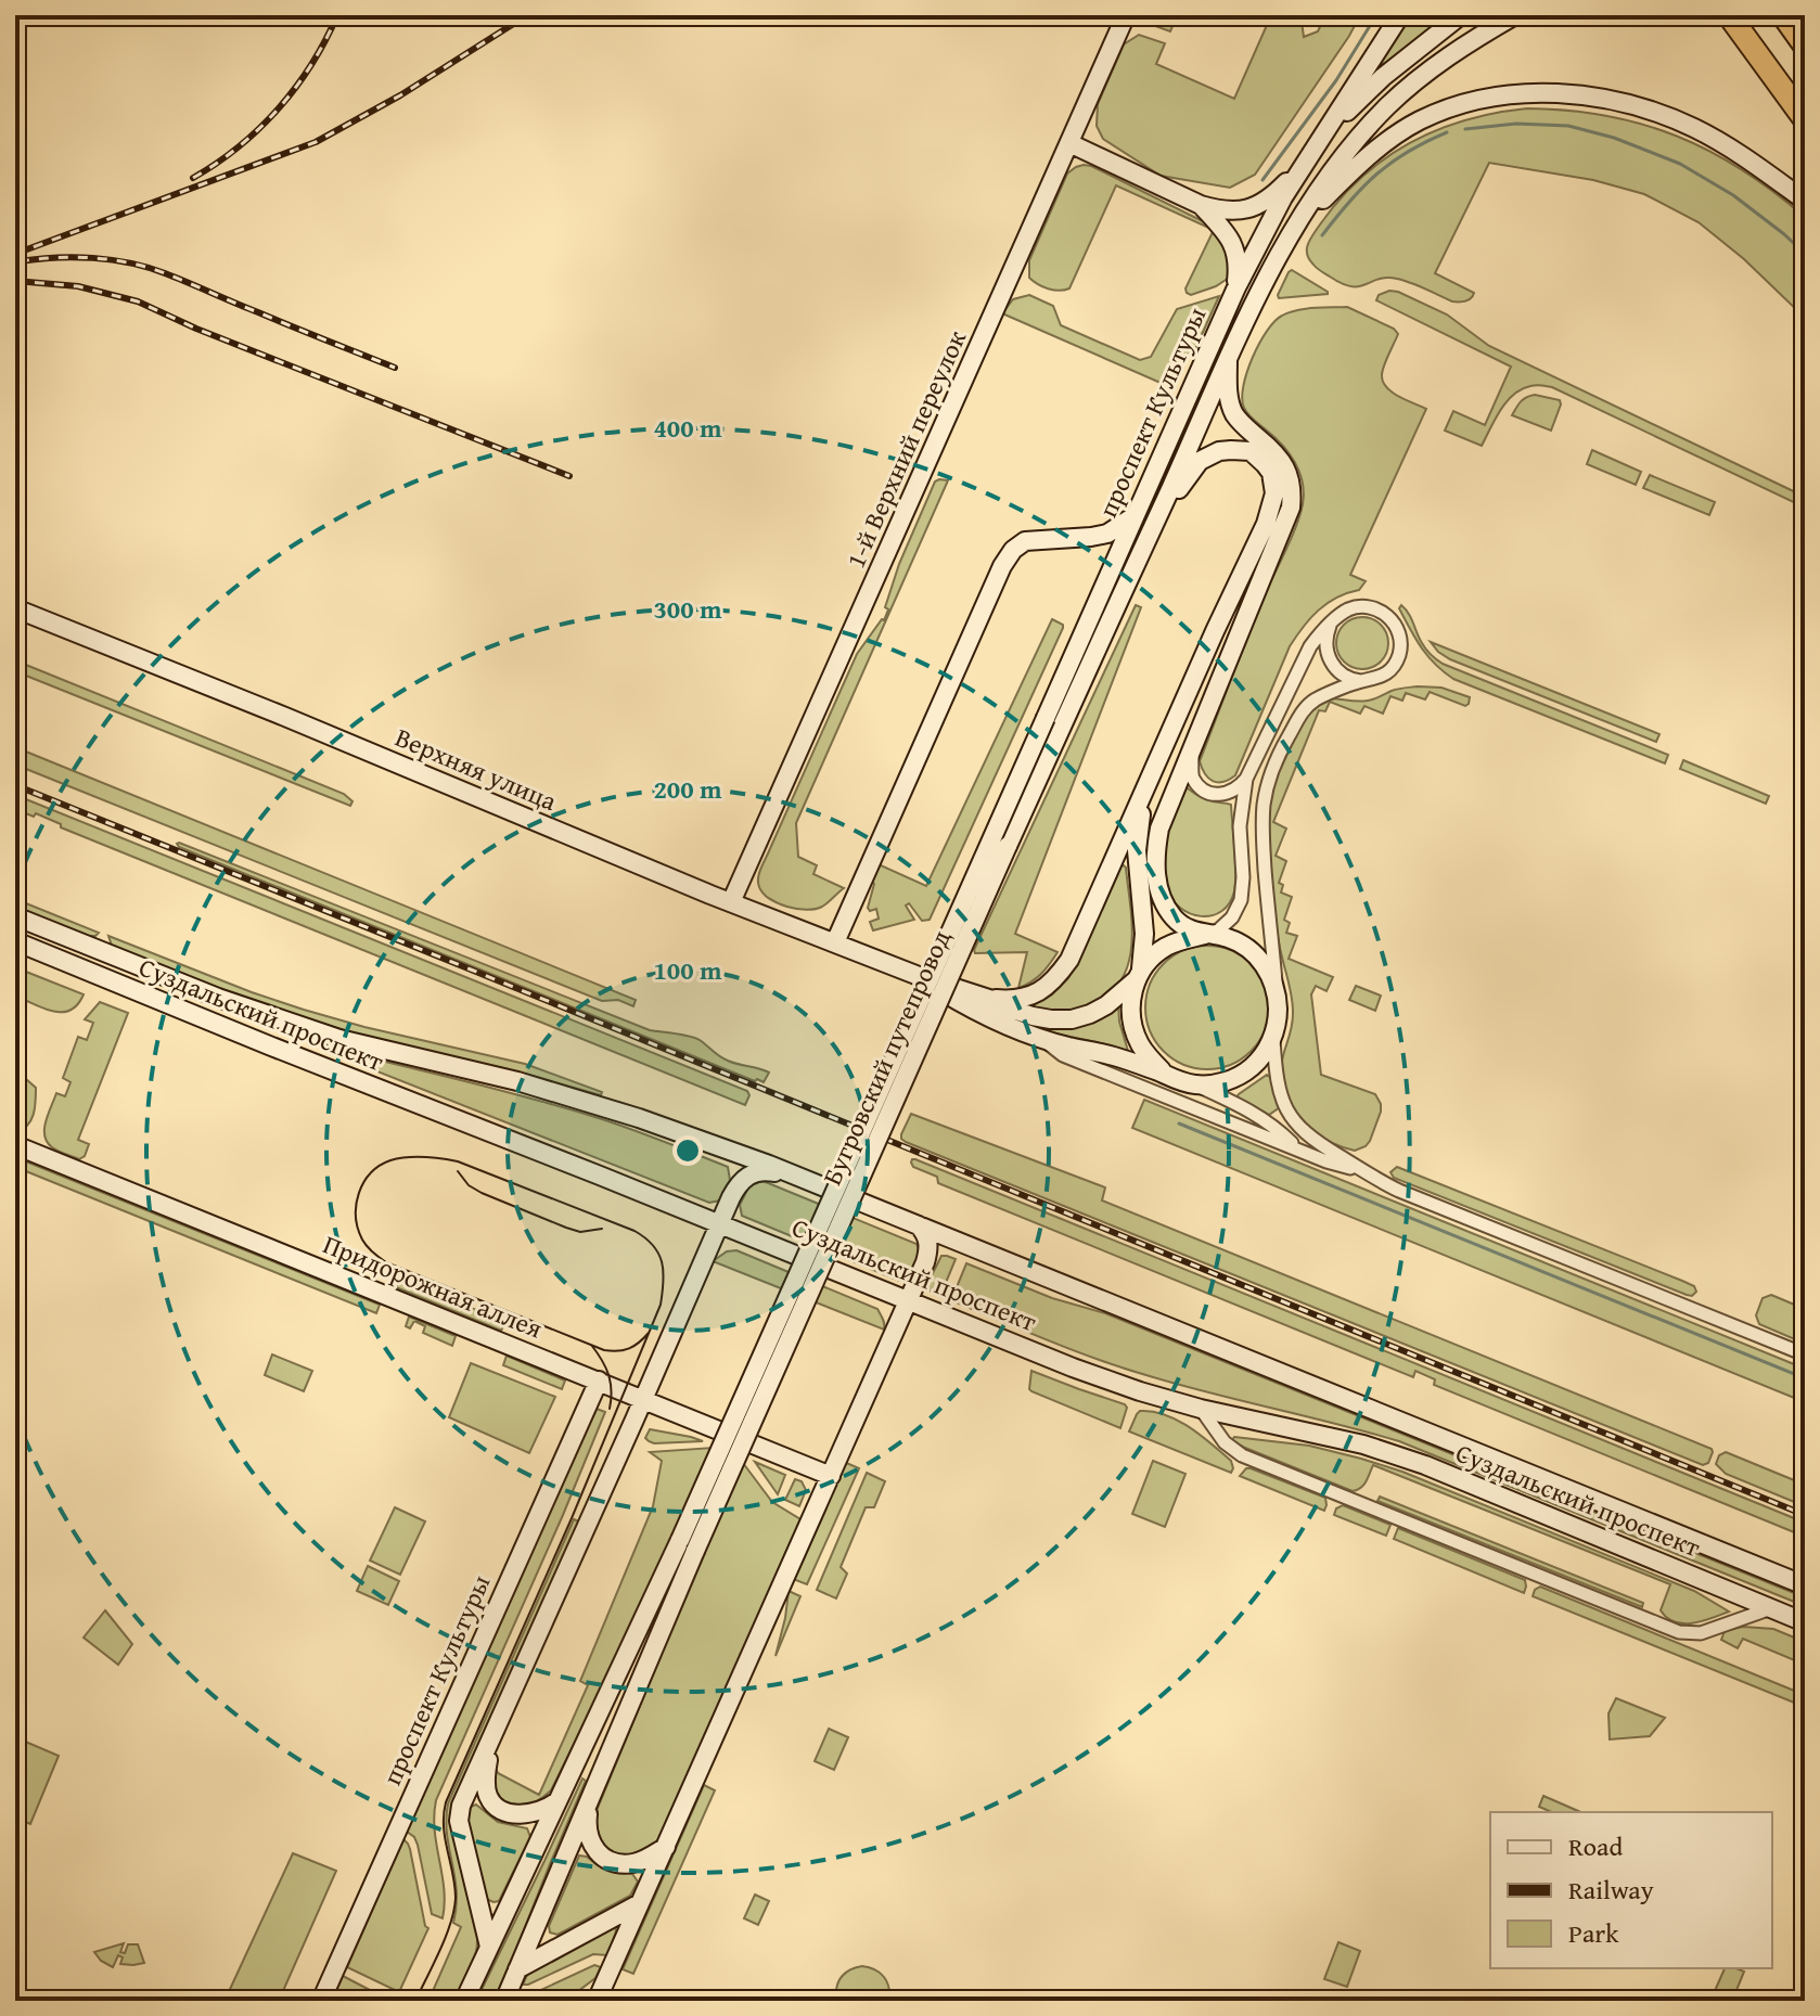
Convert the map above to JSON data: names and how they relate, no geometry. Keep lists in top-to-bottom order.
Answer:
{
  "streets": {
    "main road": [
      "проспект Культуры",
      "1-й Верхний переулок",
      "Верхняя улица",
      "Суздальский проспект",
      "Бугровский путепровод",
      "Придорожная аллея"
    ]
  },
  "crossings": [
    ["проспект Культуры", "Бугровский путепровод"],
    ["проспект Культуры", "Придорожная аллея"],
    ["1-й Верхний переулок", "Верхняя улица"]
  ],
  "legend": ["Road", "Railway", "Park"],
  "rings": [
    "400 m",
    "300 m",
    "200 m",
    "100 m"
  ]
}
